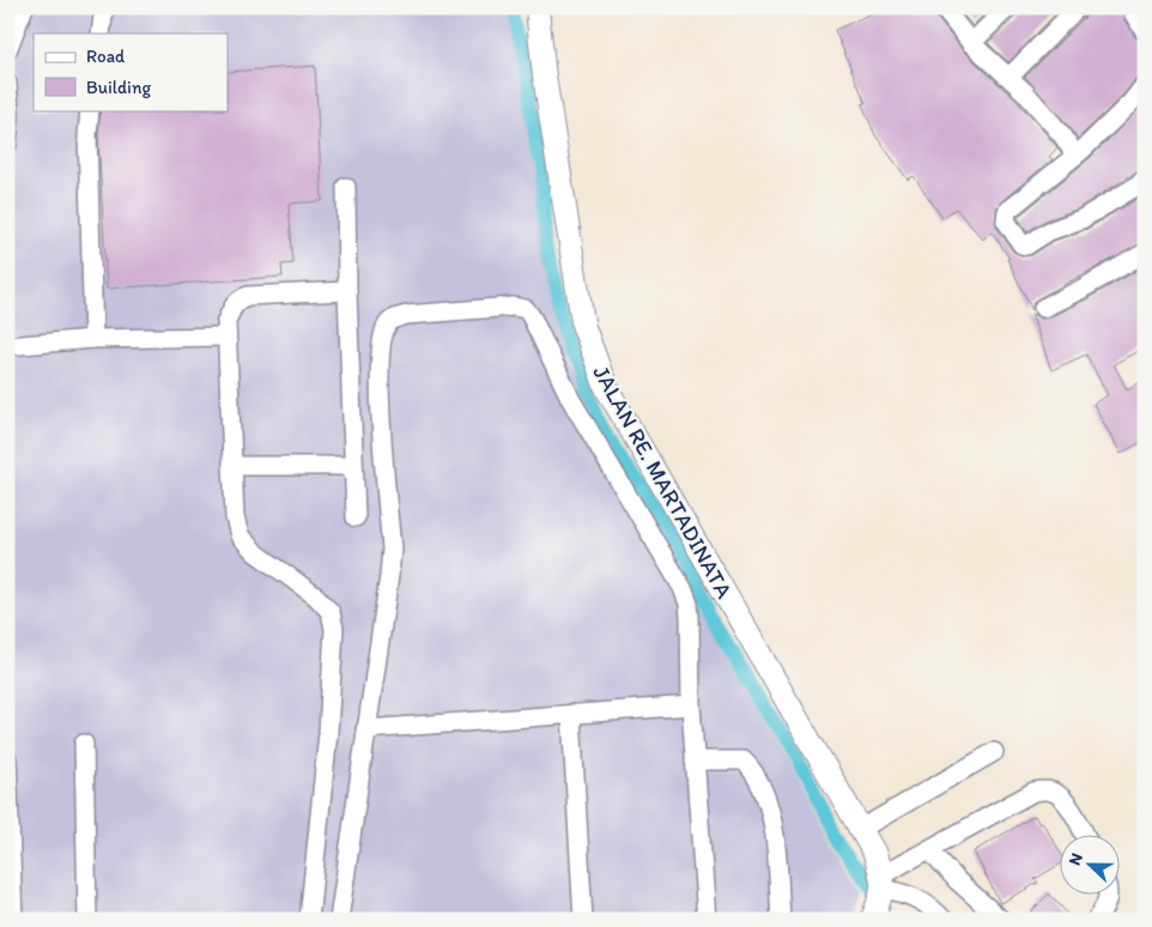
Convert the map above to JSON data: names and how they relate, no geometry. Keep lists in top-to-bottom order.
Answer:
{
  "streets": {
    "main road": ["JALAN RE. MARTADINATA"]
  },
  "legend": ["Road", "Building"],
  "north": "left"
}
